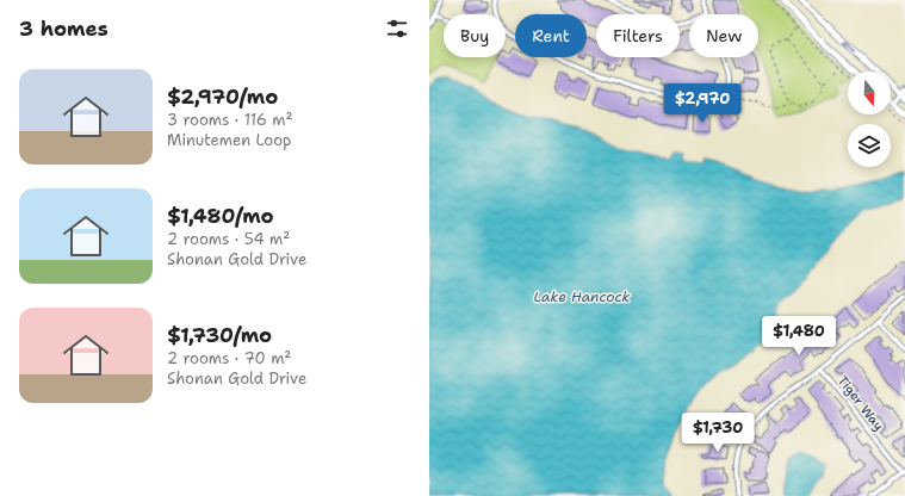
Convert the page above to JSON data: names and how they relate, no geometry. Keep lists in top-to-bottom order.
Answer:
{
  "streets": {
    "street": ["Tiger Way"]
  },
  "water": ["Lake Hancock"],
  "north": "bottom",
  "page": {
    "heading": "3 homes",
    "chip": [
      "Buy",
      "Rent",
      "Filters",
      "New"
    ],
    "list": [
      {
        "name": "$2,970/mo",
        "note": "3 rooms · 116 m² · Minutemen Loop"
      },
      {
        "name": "$1,480/mo",
        "note": "2 rooms · 54 m² · Shonan Gold Drive"
      },
      {
        "name": "$1,730/mo",
        "note": "2 rooms · 70 m² · Shonan Gold Drive"
      }
    ],
    "price": ["$2,970", "$1,480", "$1,730"]
  }
}
